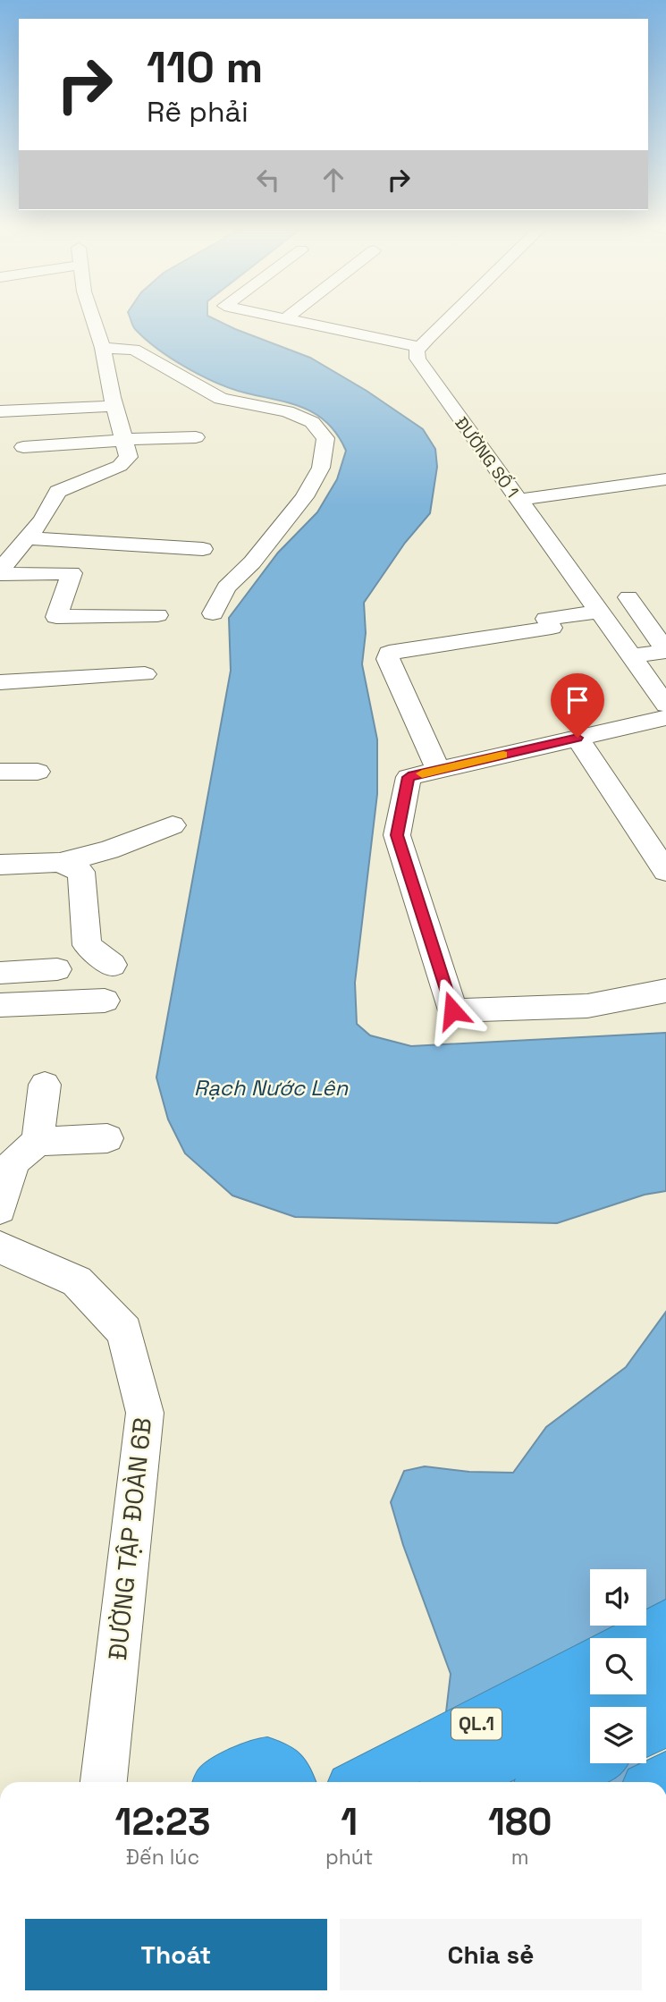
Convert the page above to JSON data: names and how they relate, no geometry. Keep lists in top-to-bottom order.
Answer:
{
  "streets": {
    "highway": ["QL.1"],
    "street": ["ĐƯỜNG SỐ 1", "ĐƯỜNG TẬP ĐOÀN 6B"]
  },
  "water": ["Rạch Nước Lên"],
  "page": {
    "turn": ["110 m", "Rẽ phải"],
    "eta": [
      "12:23",
      "Đến lúc",
      "1",
      "phút",
      "180",
      "m"
    ],
    "buttons": ["Thoát", "Chia sẻ"]
  }
}
